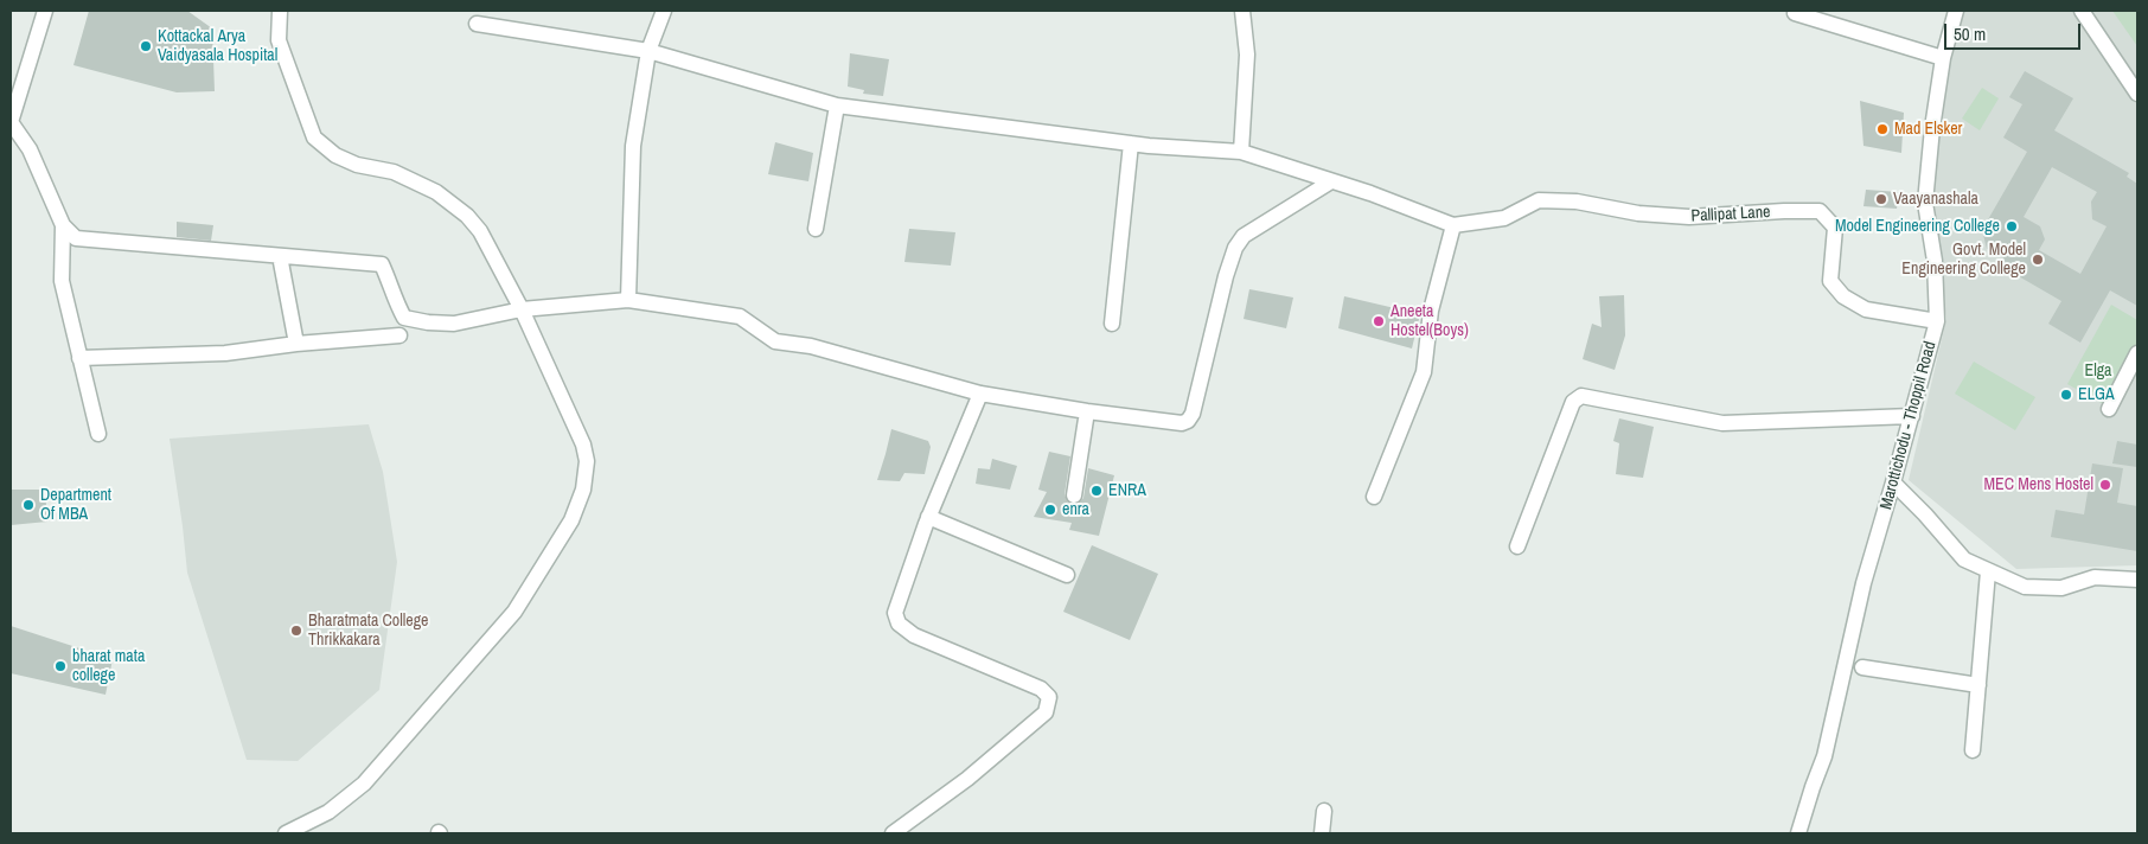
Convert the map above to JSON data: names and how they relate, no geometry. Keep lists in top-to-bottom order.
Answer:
{
  "streets": {
    "street": ["Pallipat Lane", "Marottichodu - Thoppil Road"]
  },
  "crossings": [
    ["Pallipat Lane", "Marottichodu - Thoppil Road"]
  ],
  "parks": ["Elga"],
  "places": [
    "Kottackal Arya Vaidyasala Hospital",
    "Mad Elsker",
    "Vaayanashala",
    "Model Engineering College",
    "Govt. Model Engineering College",
    "Aneeta Hostel(Boys)",
    "ELGA",
    "MEC Mens Hostel",
    "ENRA",
    "Department Of MBA",
    "enra",
    "Bharatmata College Thrikkakara",
    "bharat mata college"
  ],
  "scale_bar": "50 m"
}
